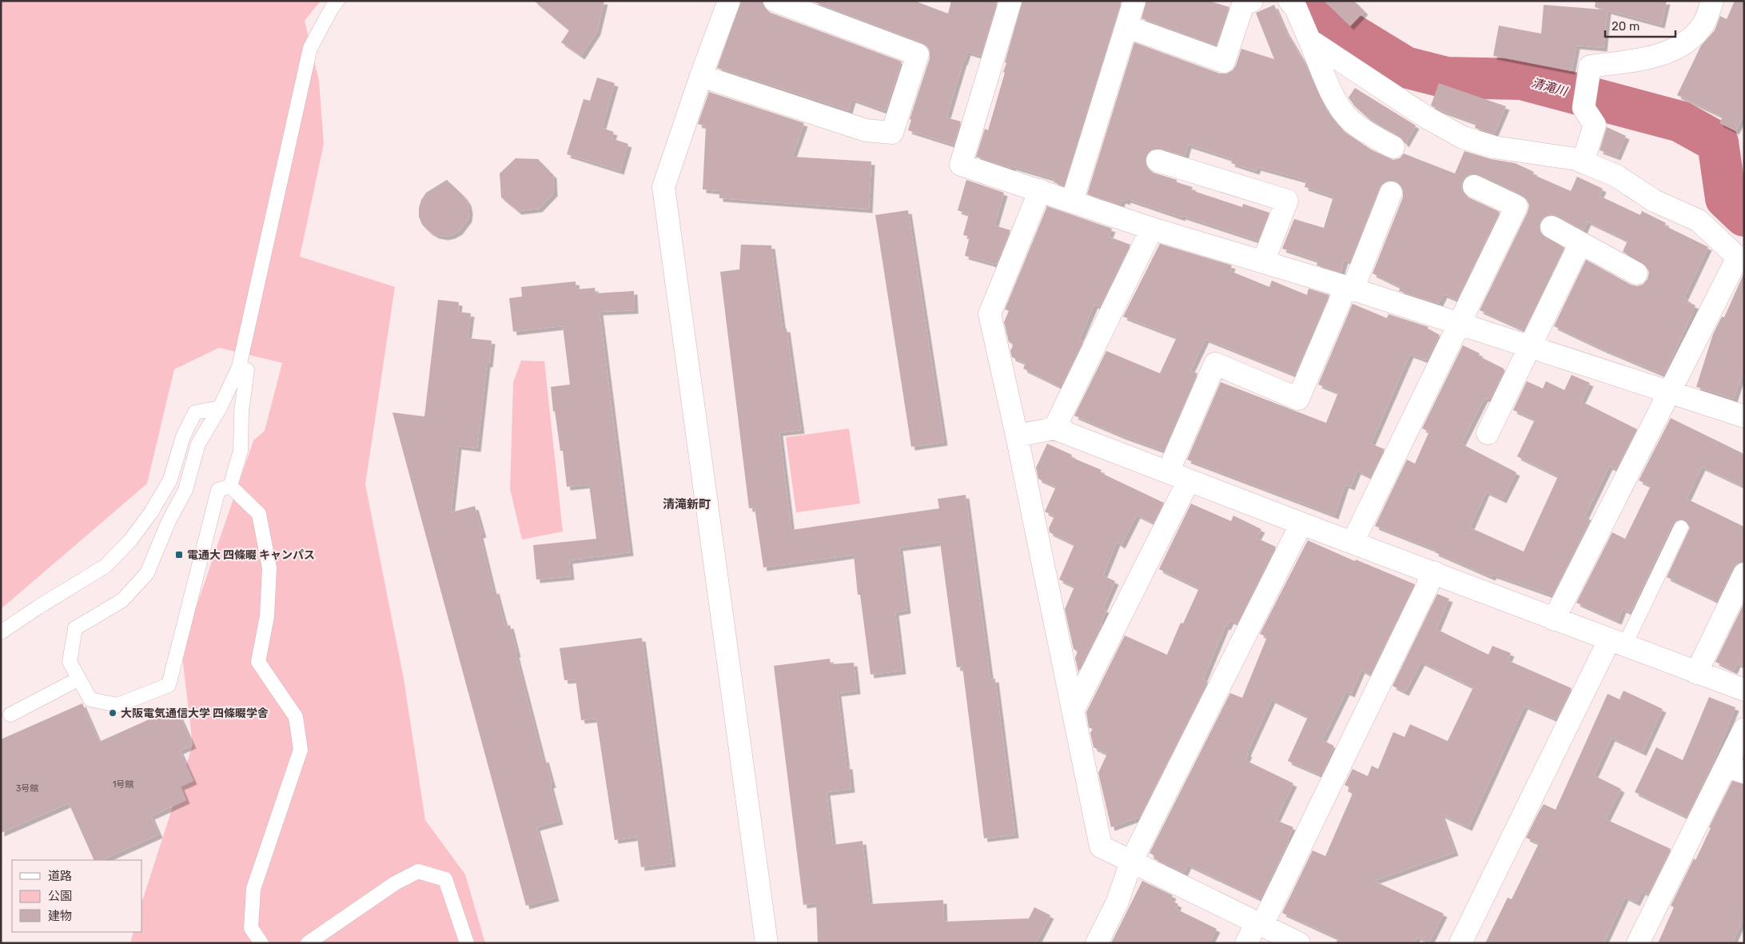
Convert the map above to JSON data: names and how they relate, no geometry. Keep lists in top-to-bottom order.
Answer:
{
  "districts": ["清滝新町"],
  "water": ["清滝川"],
  "places": {
    "transit": ["電通大 四條畷 キャンパス"],
    "other": ["大阪電気通信大学 四條畷学舎"]
  },
  "house_numbers": ["1号館", "3号館"],
  "legend": ["道路", "公園", "建物"],
  "scale_bar": "20 m"
}
